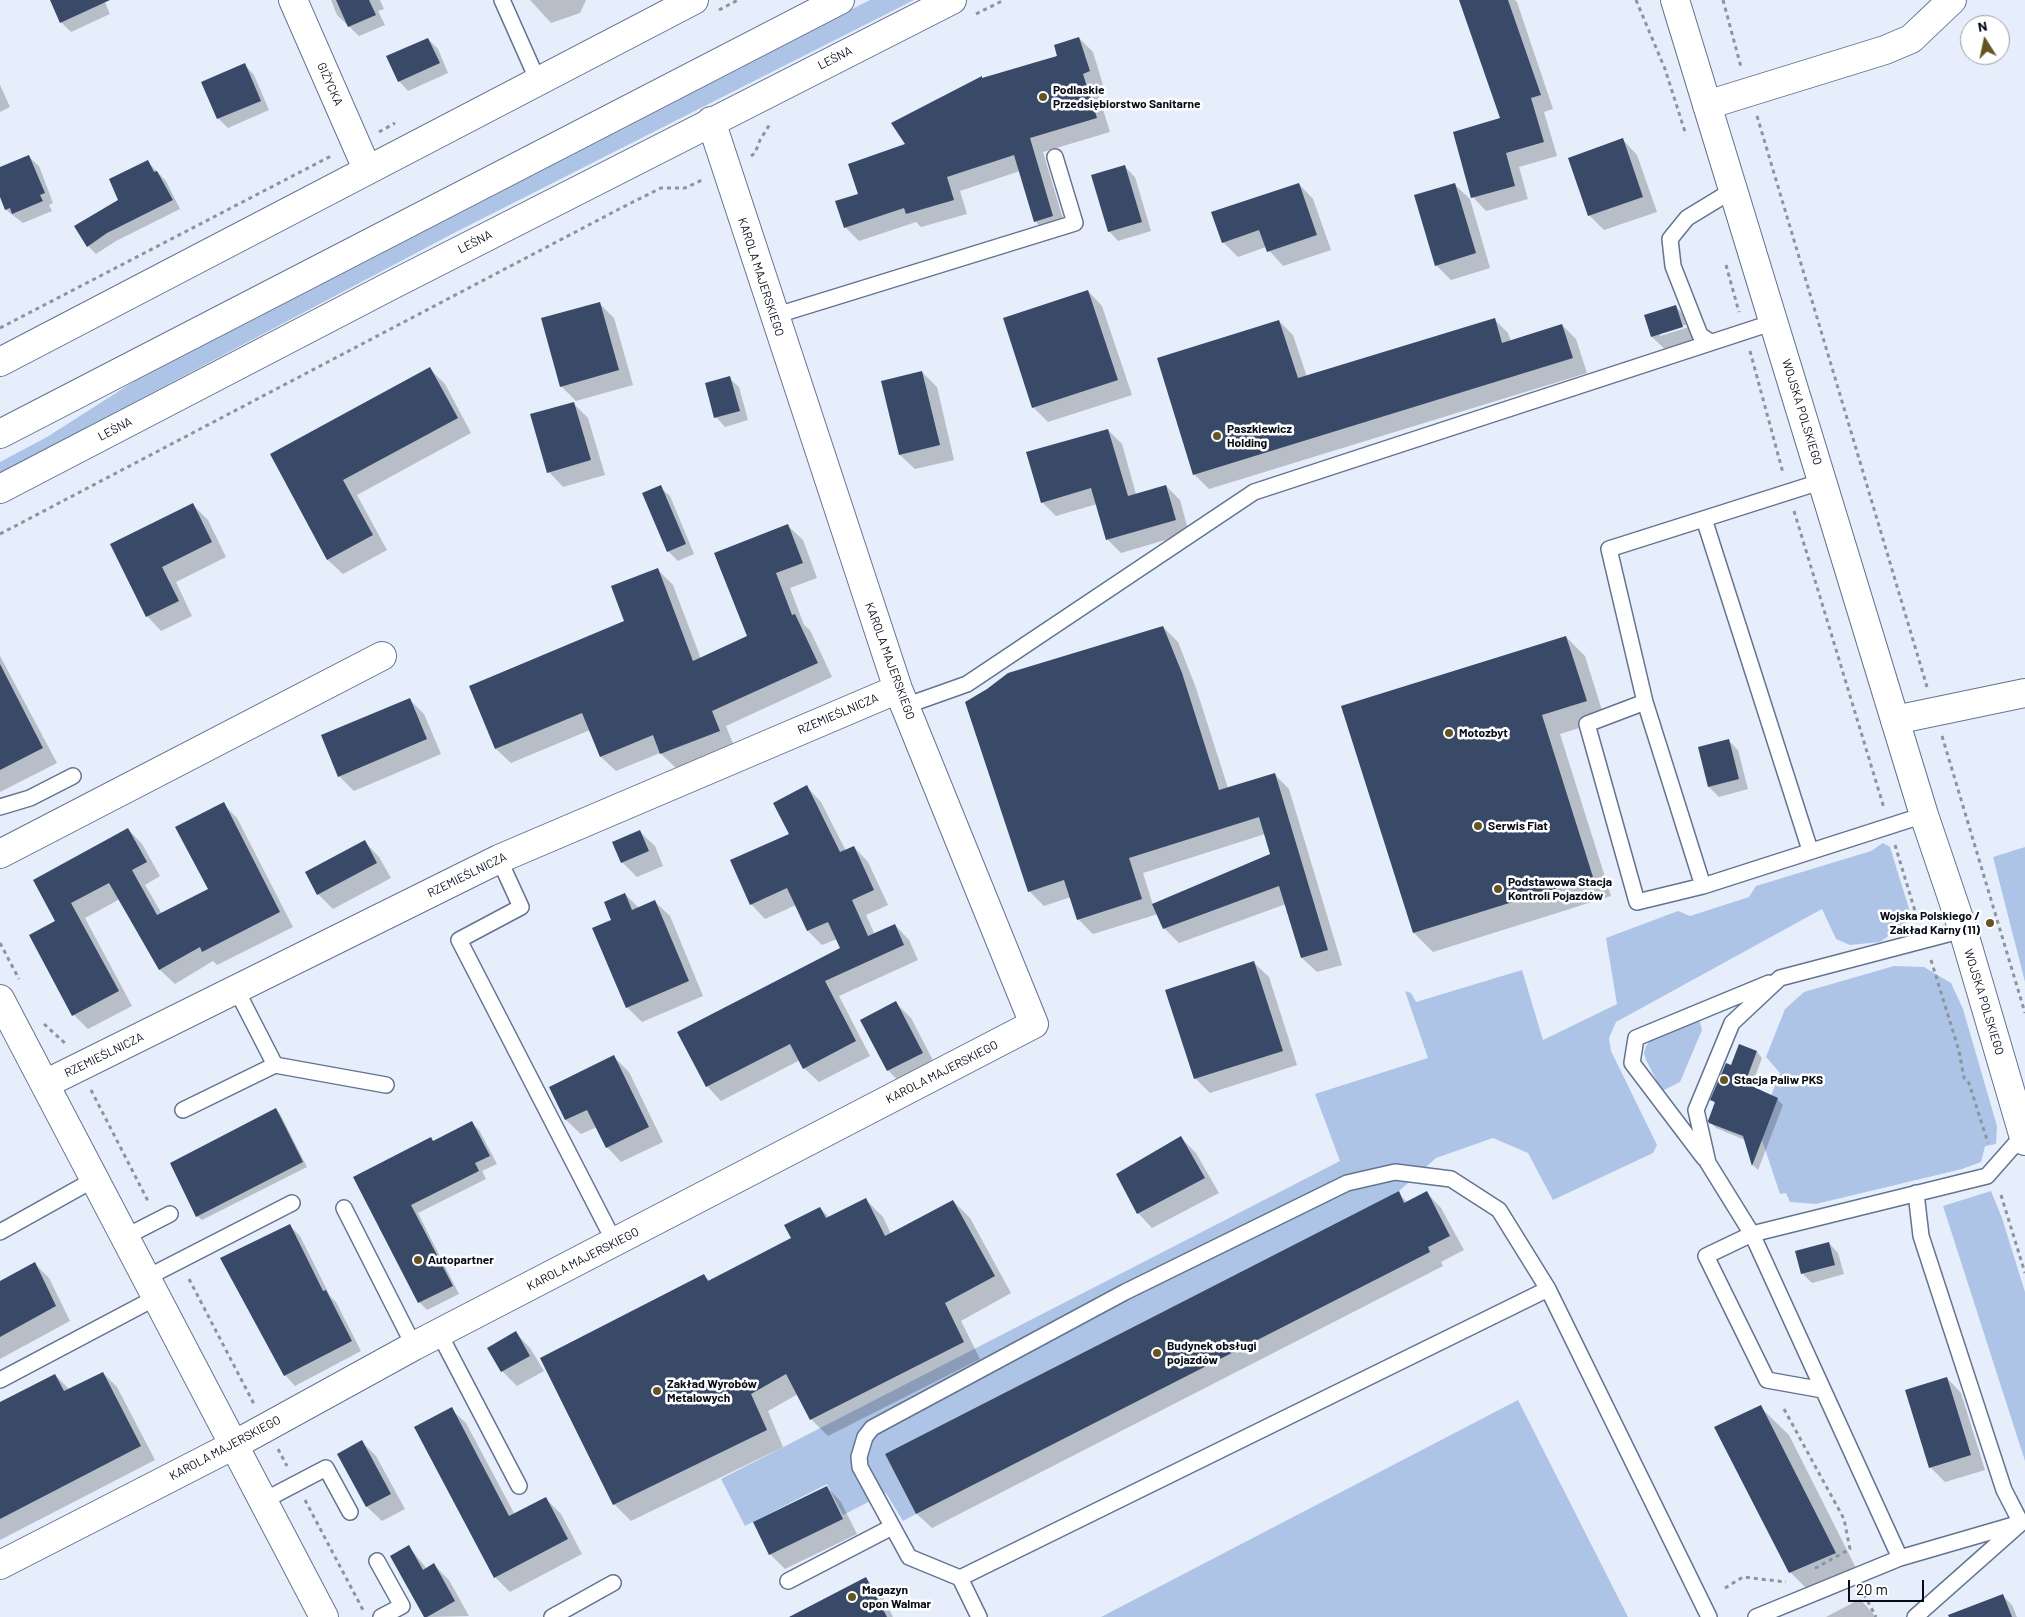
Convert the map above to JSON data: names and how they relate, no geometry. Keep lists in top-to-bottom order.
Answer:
{
  "streets": {
    "street": [
      "LEŚNA",
      "GIŻYCKA",
      "KAROLA MAJERSKIEGO",
      "WOJSKA POLSKIEGO",
      "RZEMIEŚLNICZA"
    ]
  },
  "crossings": [
    ["LEŚNA", "KAROLA MAJERSKIEGO"],
    ["KAROLA MAJERSKIEGO", "RZEMIEŚLNICZA"]
  ],
  "places": [
    "Podlaskie Przedsiębiorstwo Sanitarne",
    "Paszkiewicz Holding",
    "Motozbyt",
    "Serwis Fiat",
    "Podstawowa Stacja Kontroli Pojazdów",
    "Wojska Polskiego / Zakład Karny (11)",
    "Stacja Paliw PKS",
    "Autopartner",
    "Budynek obsługi pojazdów",
    "Zakład Wyrobów Metalowych",
    "Magazyn opon Walmar"
  ],
  "scale_bar": "20 m",
  "north": "top"
}
